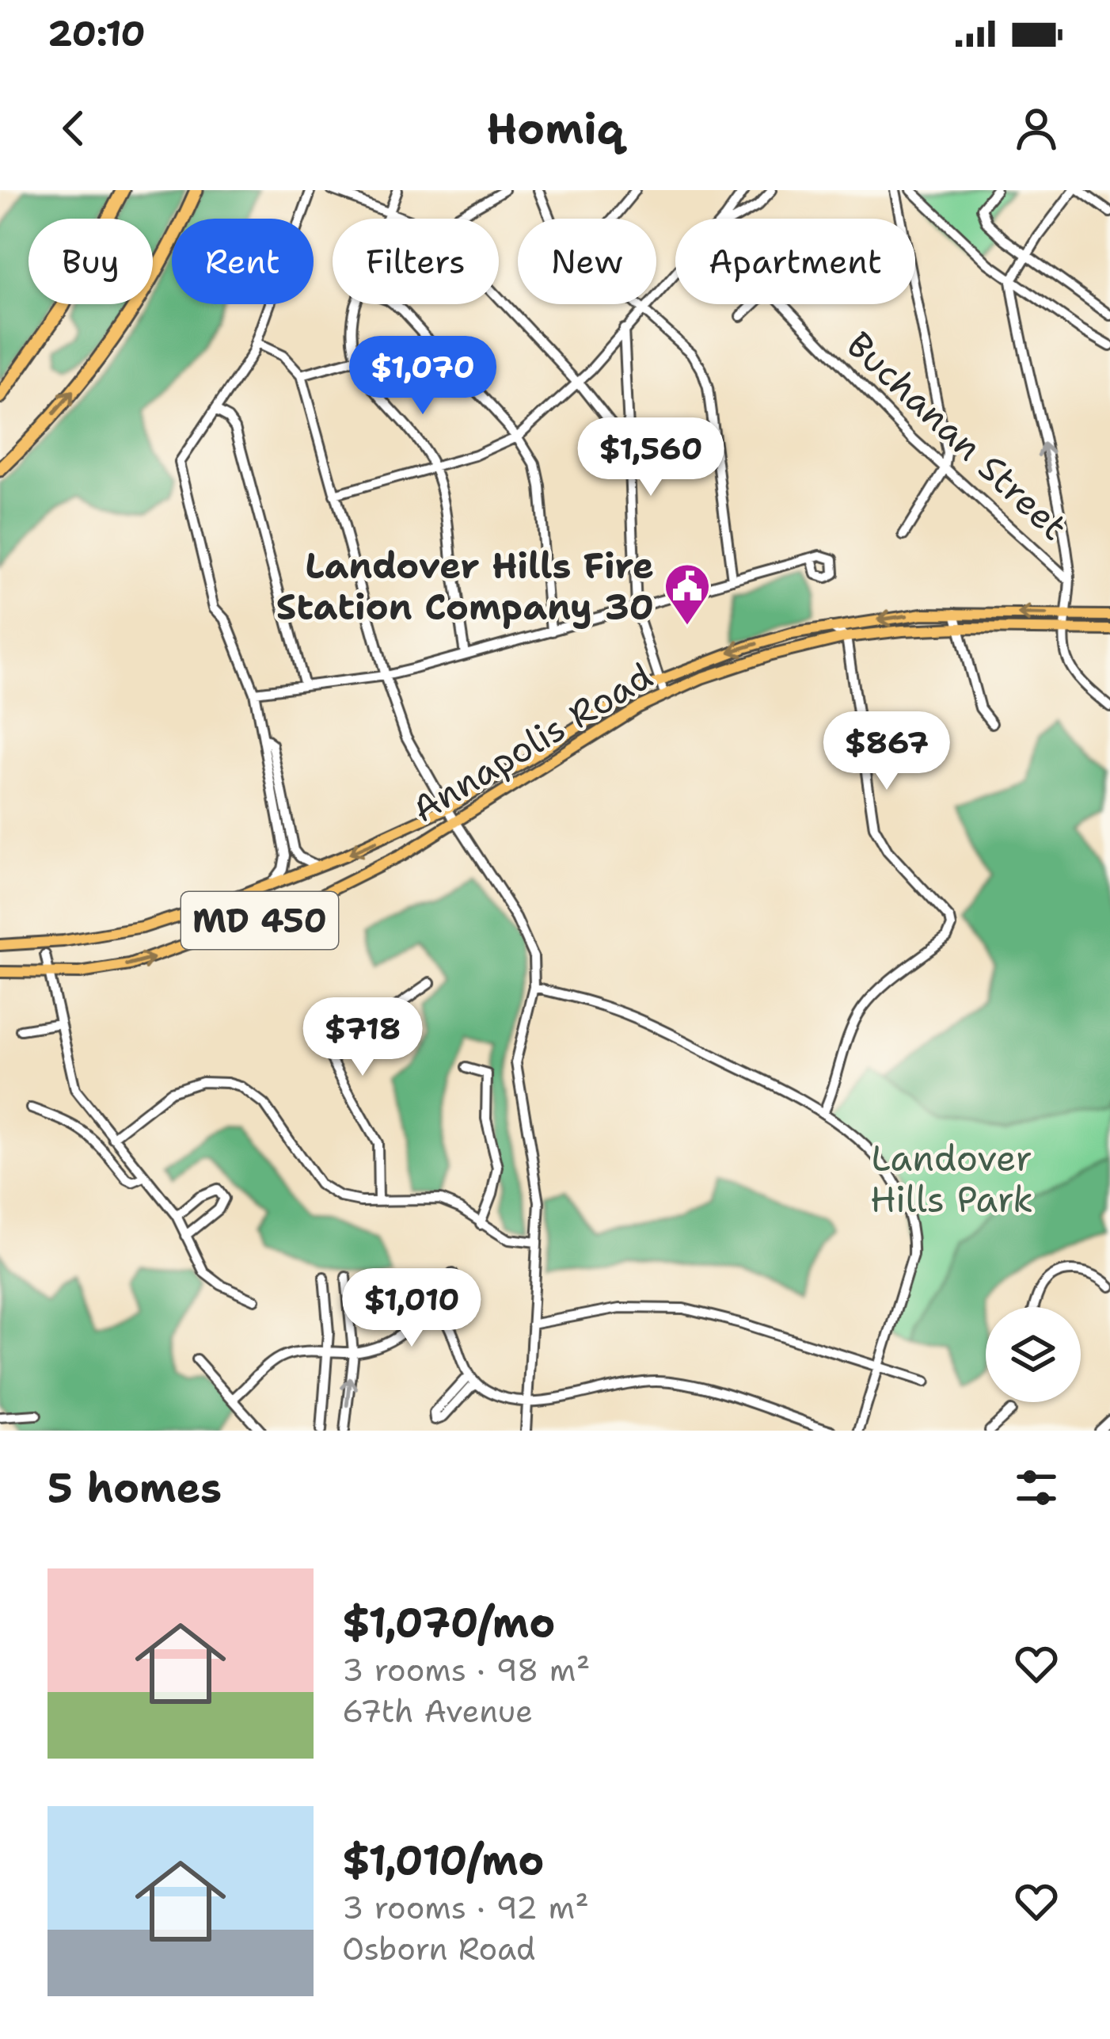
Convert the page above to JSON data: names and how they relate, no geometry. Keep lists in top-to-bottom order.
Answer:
{
  "streets": {
    "main road": ["Annapolis Road", "MD 450"],
    "street": ["Buchanan Street"]
  },
  "parks": ["Landover Hills Park"],
  "places": {
    "public building": ["Landover Hills Fire Station Company 30"]
  },
  "page": {
    "status": "20:10",
    "header": "Homiq",
    "chip": [
      "Buy",
      "Rent",
      "Filters",
      "New",
      "Apartment"
    ],
    "price": [
      "$1,070",
      "$1,560",
      "$867",
      "$718",
      "$1,010"
    ],
    "heading": "5 homes",
    "list": [
      {
        "name": "$1,070/mo",
        "note": "3 rooms · 98 m² · 67th Avenue"
      },
      {
        "name": "$1,010/mo",
        "note": "3 rooms · 92 m² · Osborn Road"
      }
    ]
  }
}
